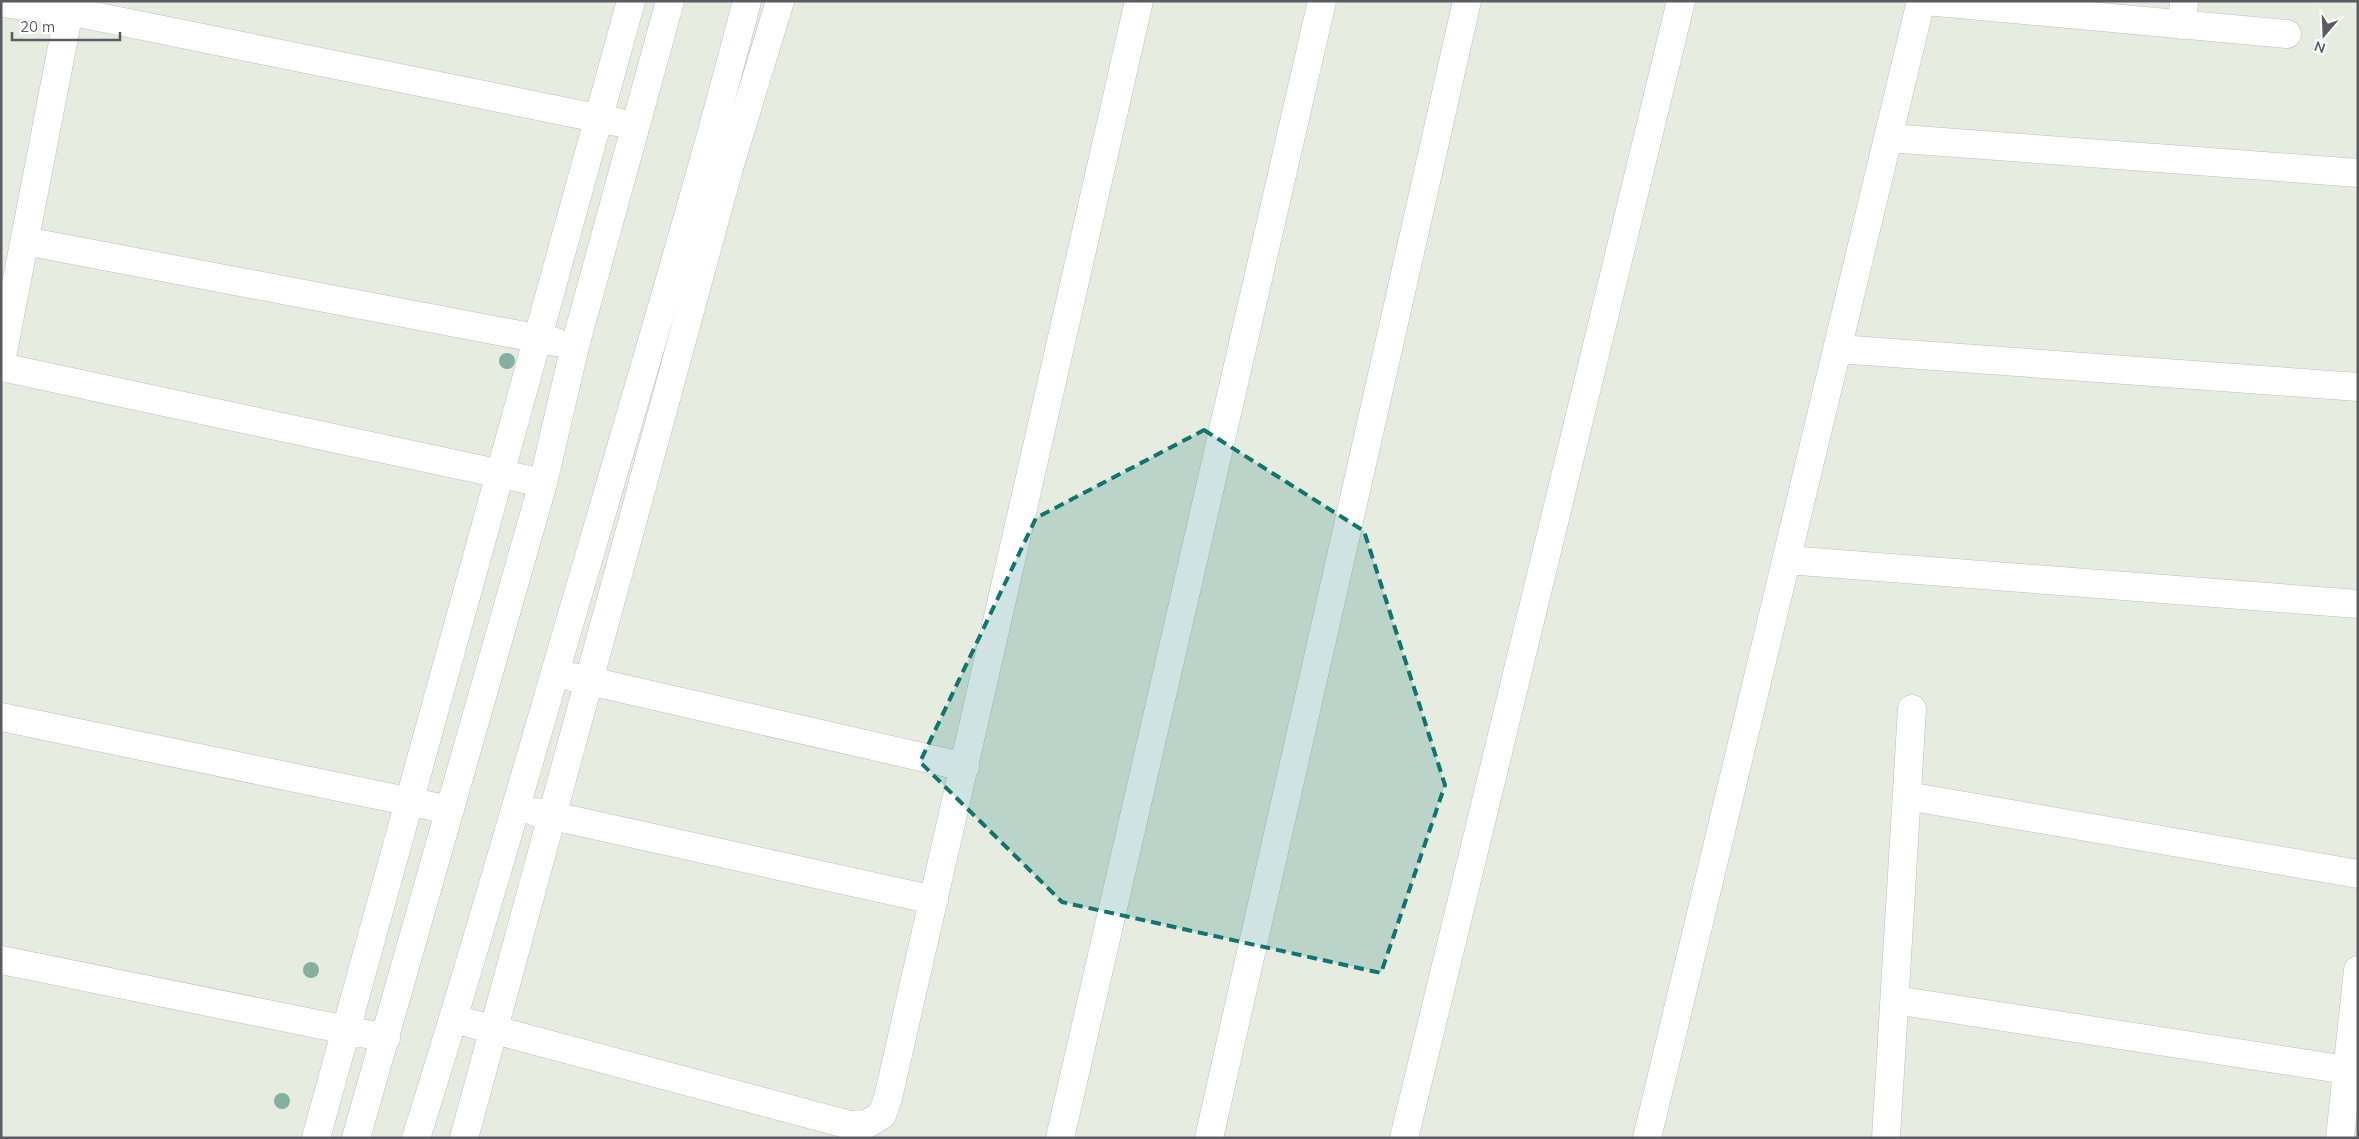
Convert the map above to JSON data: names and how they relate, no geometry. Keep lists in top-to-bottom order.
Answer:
{
  "scale_bar": "20 m",
  "north": "bottom"
}
